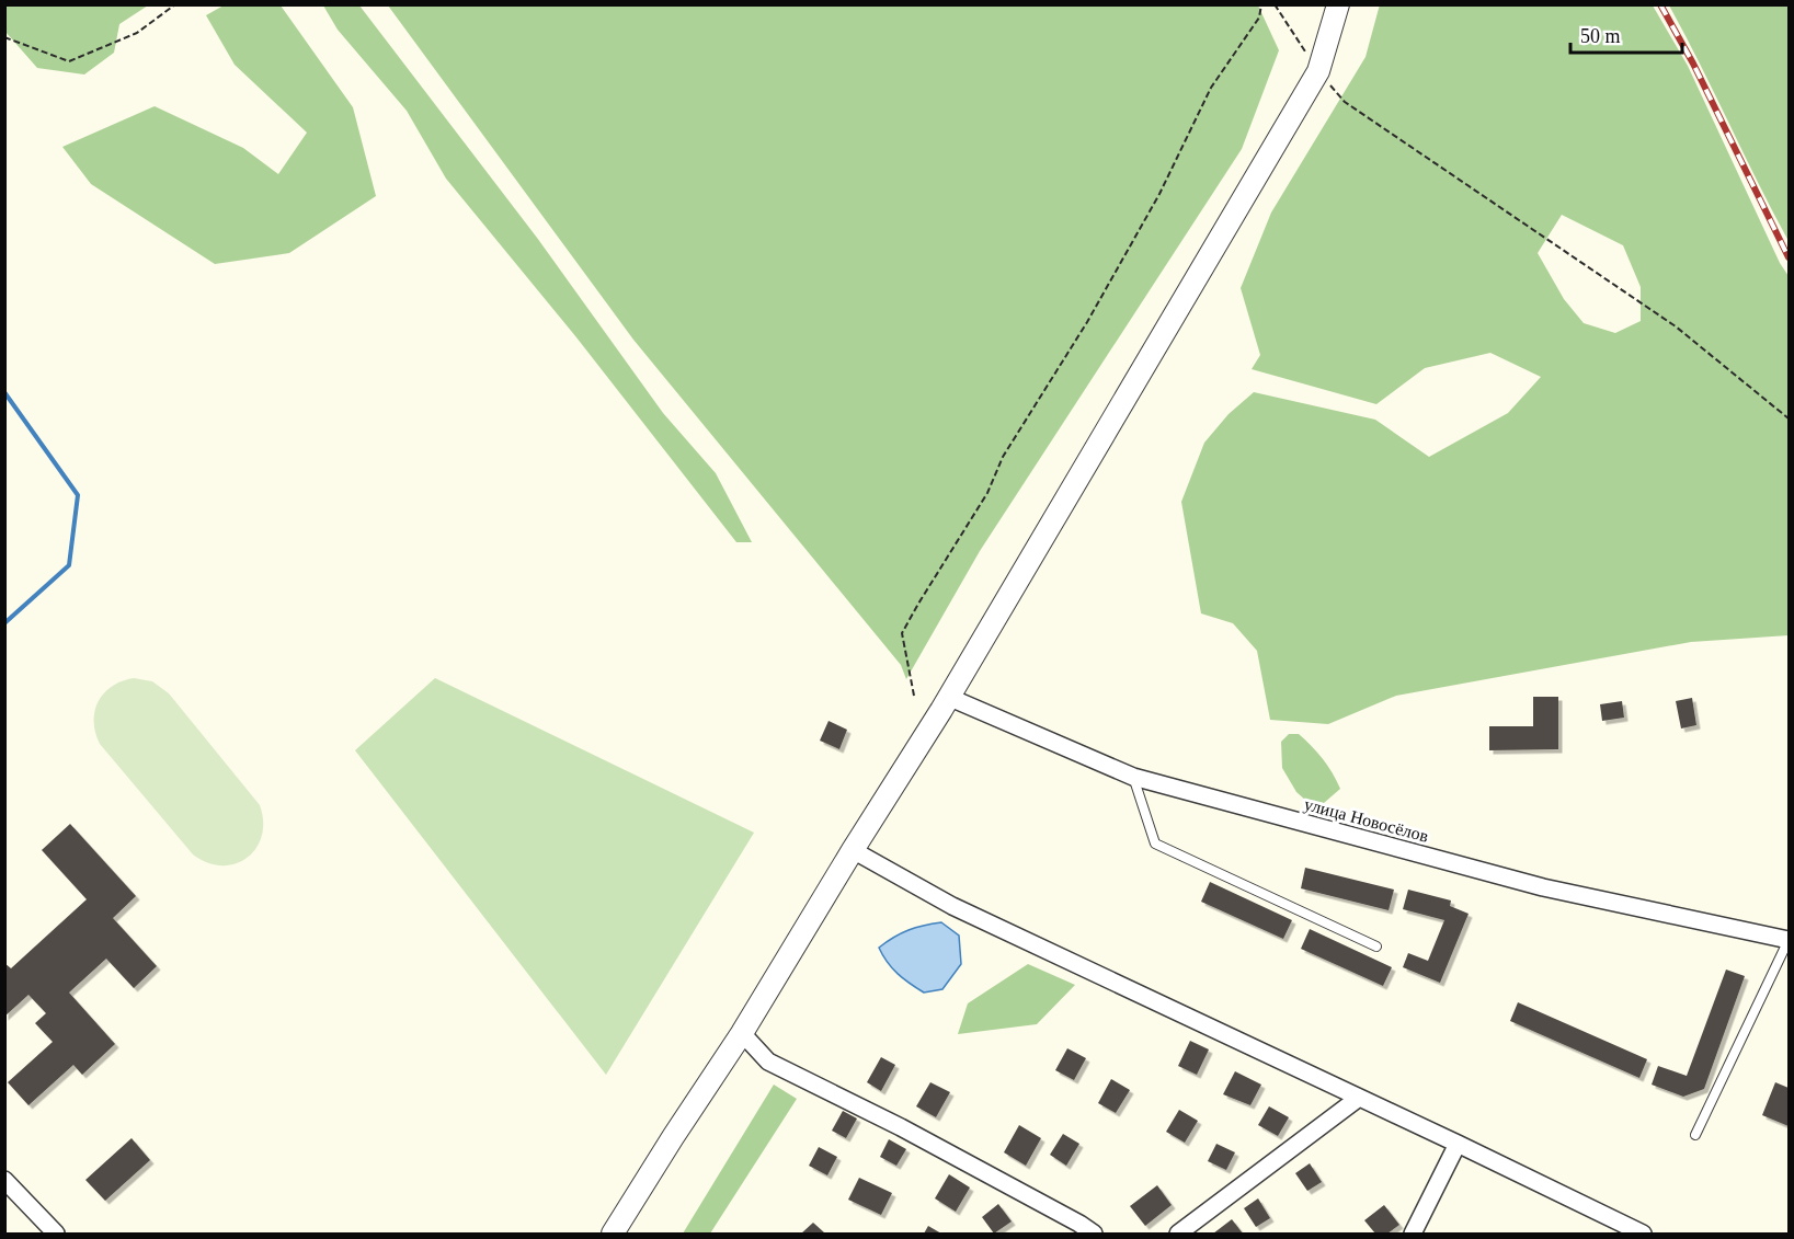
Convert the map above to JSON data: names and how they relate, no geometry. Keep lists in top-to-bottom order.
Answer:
{
  "streets": {
    "street": ["улица Новосёлов"]
  },
  "scale_bar": "50 m"
}
